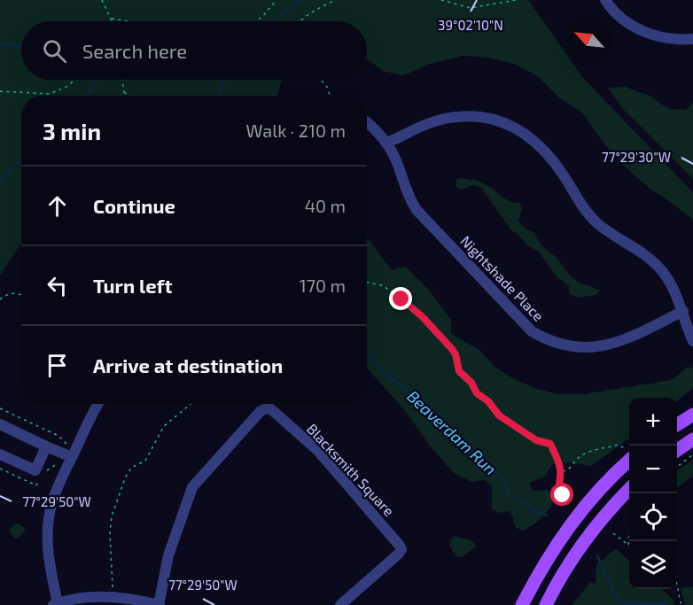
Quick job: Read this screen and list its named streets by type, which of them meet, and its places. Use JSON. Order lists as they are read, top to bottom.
{
  "streets": {
    "street": ["Nightshade Place", "Blacksmith Square"]
  },
  "water": ["Beaverdam Run"],
  "north": "top left",
  "page": {
    "search": "Search here",
    "heading": ["3 min", "Walk · 210 m"],
    "list": [
      ["Continue", "40 m"],
      ["Turn left", "170 m"],
      "Arrive at destination"
    ],
    "map_buttons": ["+", "−"]
  },
  "coordinates": ["39°02'10\"N", "77°29'30\"W", "77°29'50\"W"]
}
